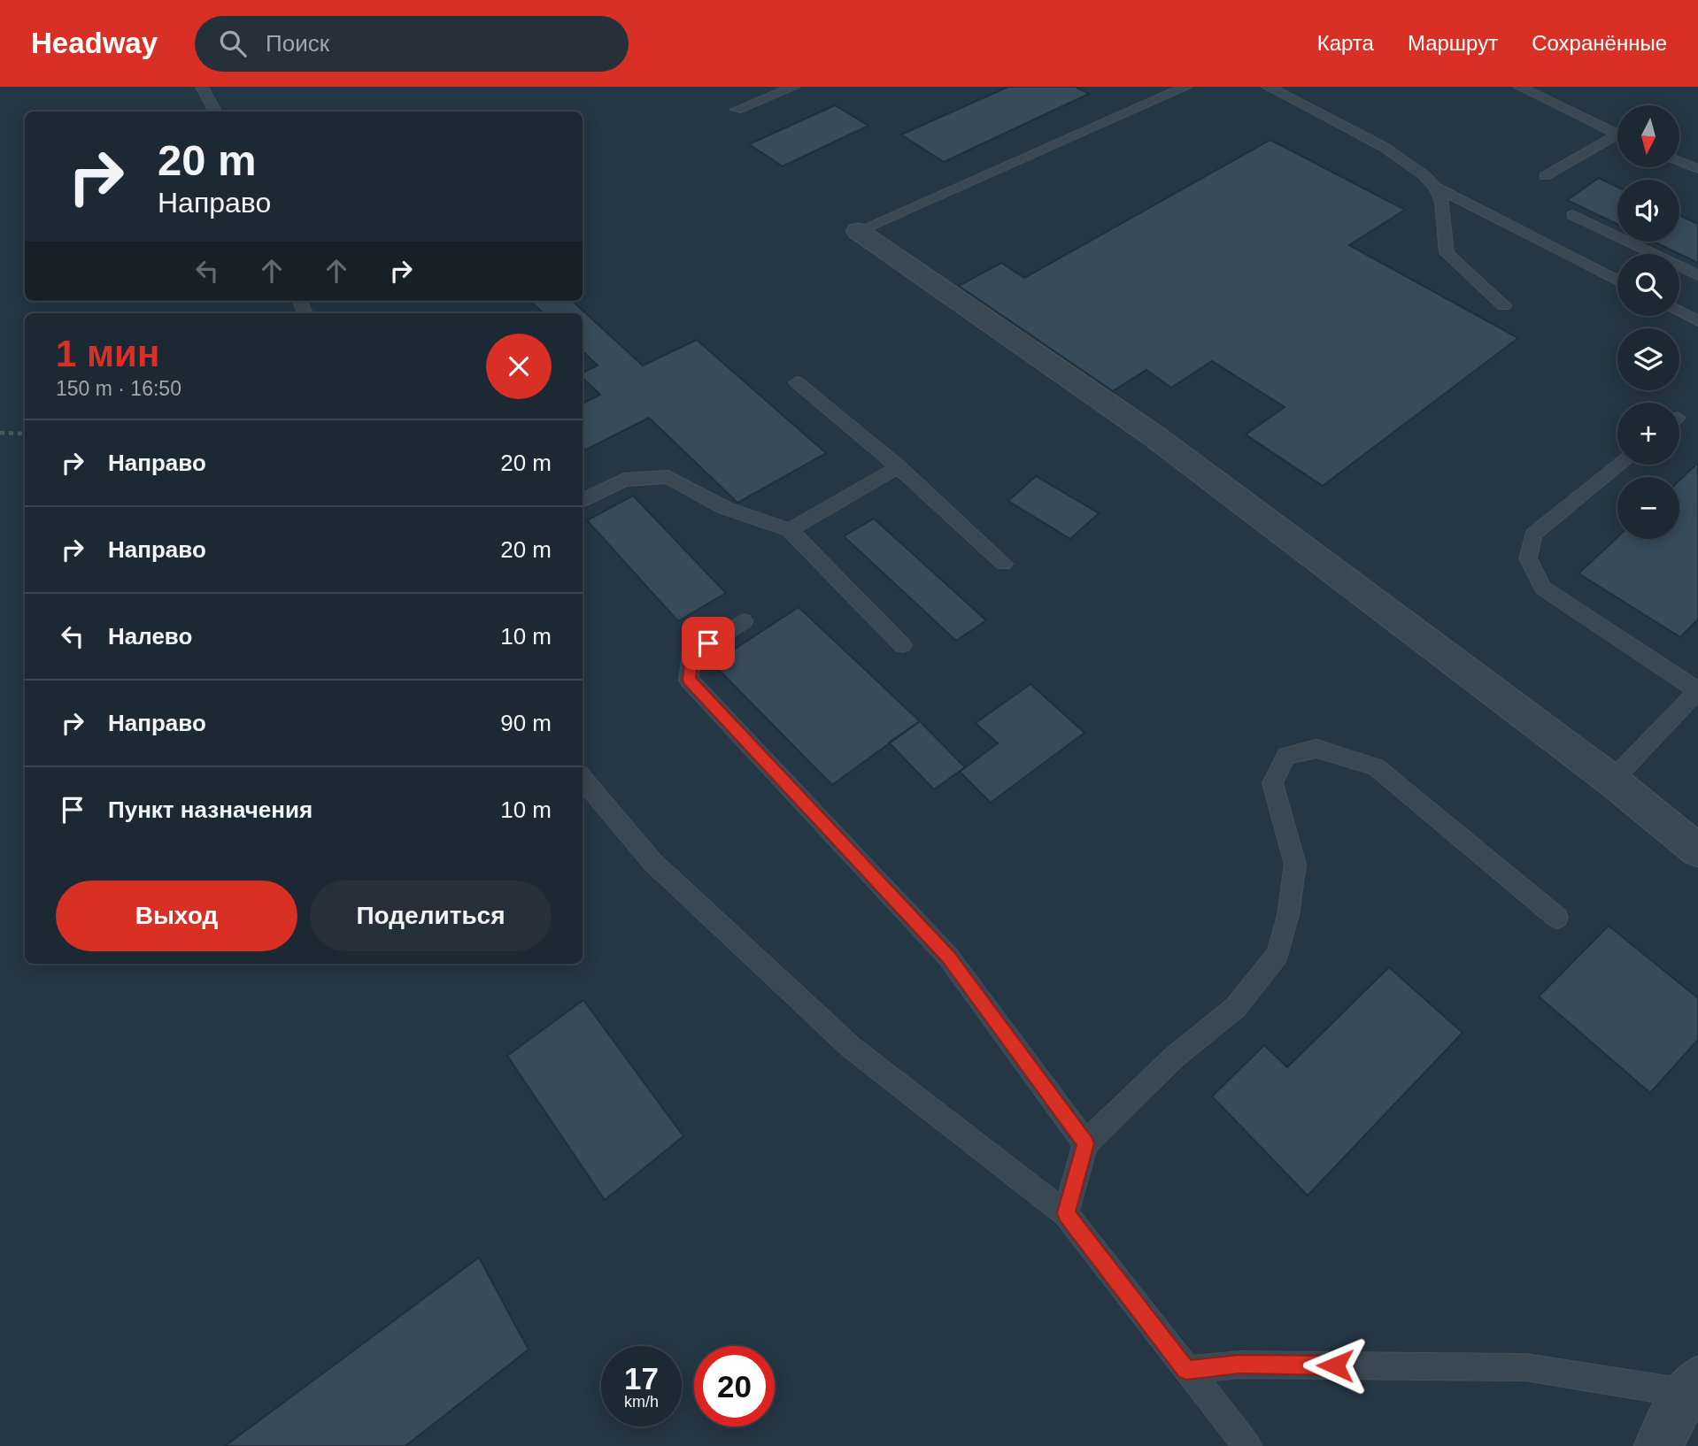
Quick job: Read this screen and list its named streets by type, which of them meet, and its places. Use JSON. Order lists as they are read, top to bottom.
{
  "north": "bottom",
  "page": {
    "header": "Headway",
    "search": "Поиск",
    "nav": ["Карта", "Маршрут", "Сохранённые"],
    "map_buttons": ["+", "−"],
    "turn": ["20 m", "Направо"],
    "heading": ["1 мин", "150 m · 16:50"],
    "list": [
      {
        "name": "Направо",
        "value": "20 m"
      },
      {
        "name": "Направо",
        "value": "20 m"
      },
      {
        "name": "Налево",
        "value": "10 m"
      },
      {
        "name": "Направо",
        "value": "90 m"
      },
      {
        "name": "Пункт назначения",
        "value": "10 m"
      }
    ],
    "buttons": ["Выход", "Поделиться"],
    "speed": "17 km/h",
    "limit": "20"
  }
}
